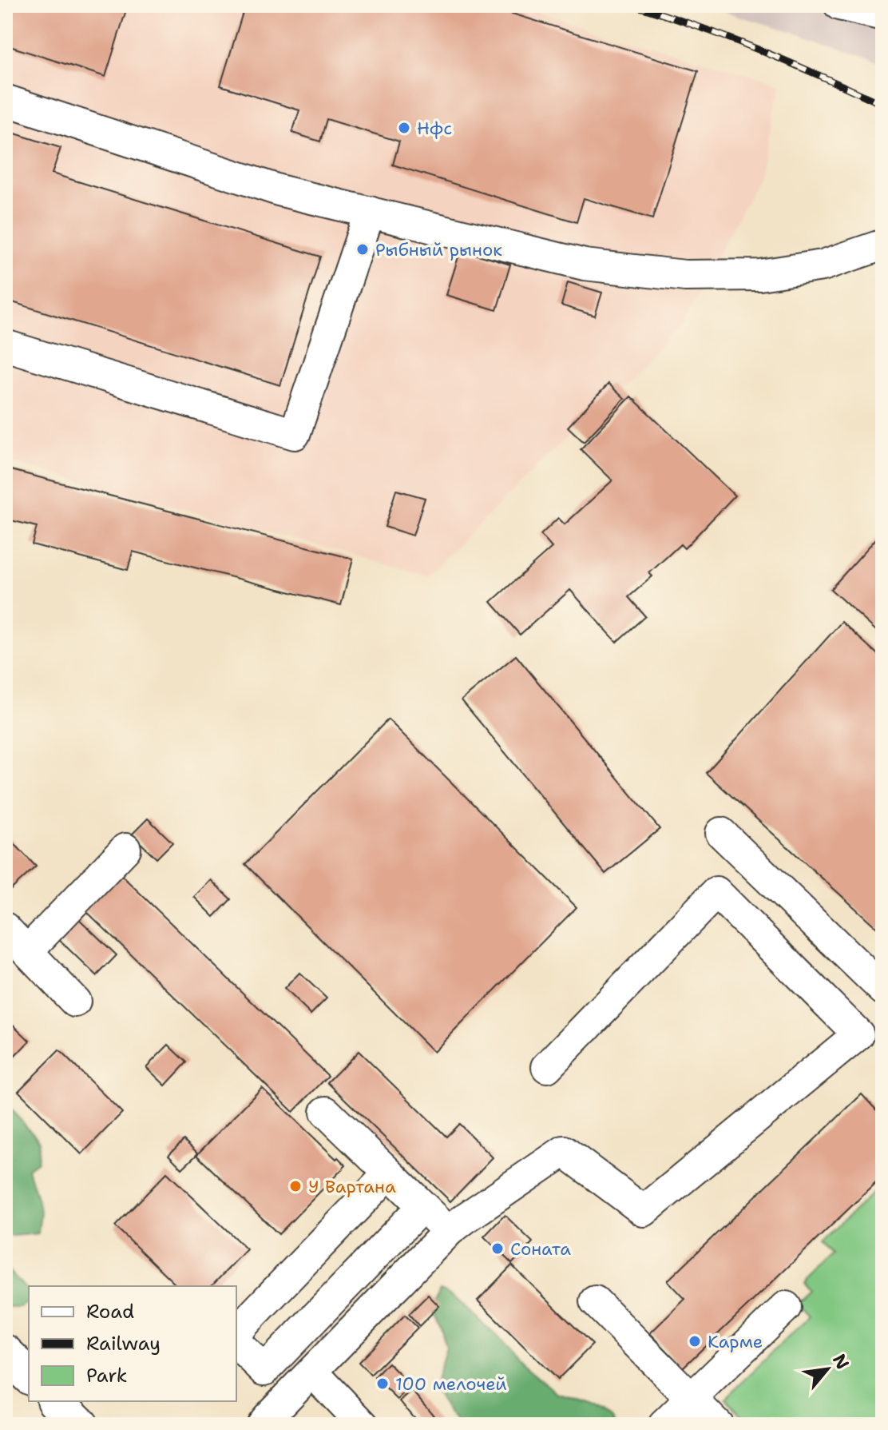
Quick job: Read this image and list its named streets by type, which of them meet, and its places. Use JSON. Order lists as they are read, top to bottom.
{
  "places": [
    "Нфс",
    "Рыбный рынок",
    "У Вартана",
    "Соната",
    "Карме",
    "100 мелочей"
  ],
  "legend": ["Road", "Railway", "Park"],
  "north": "top right"
}
